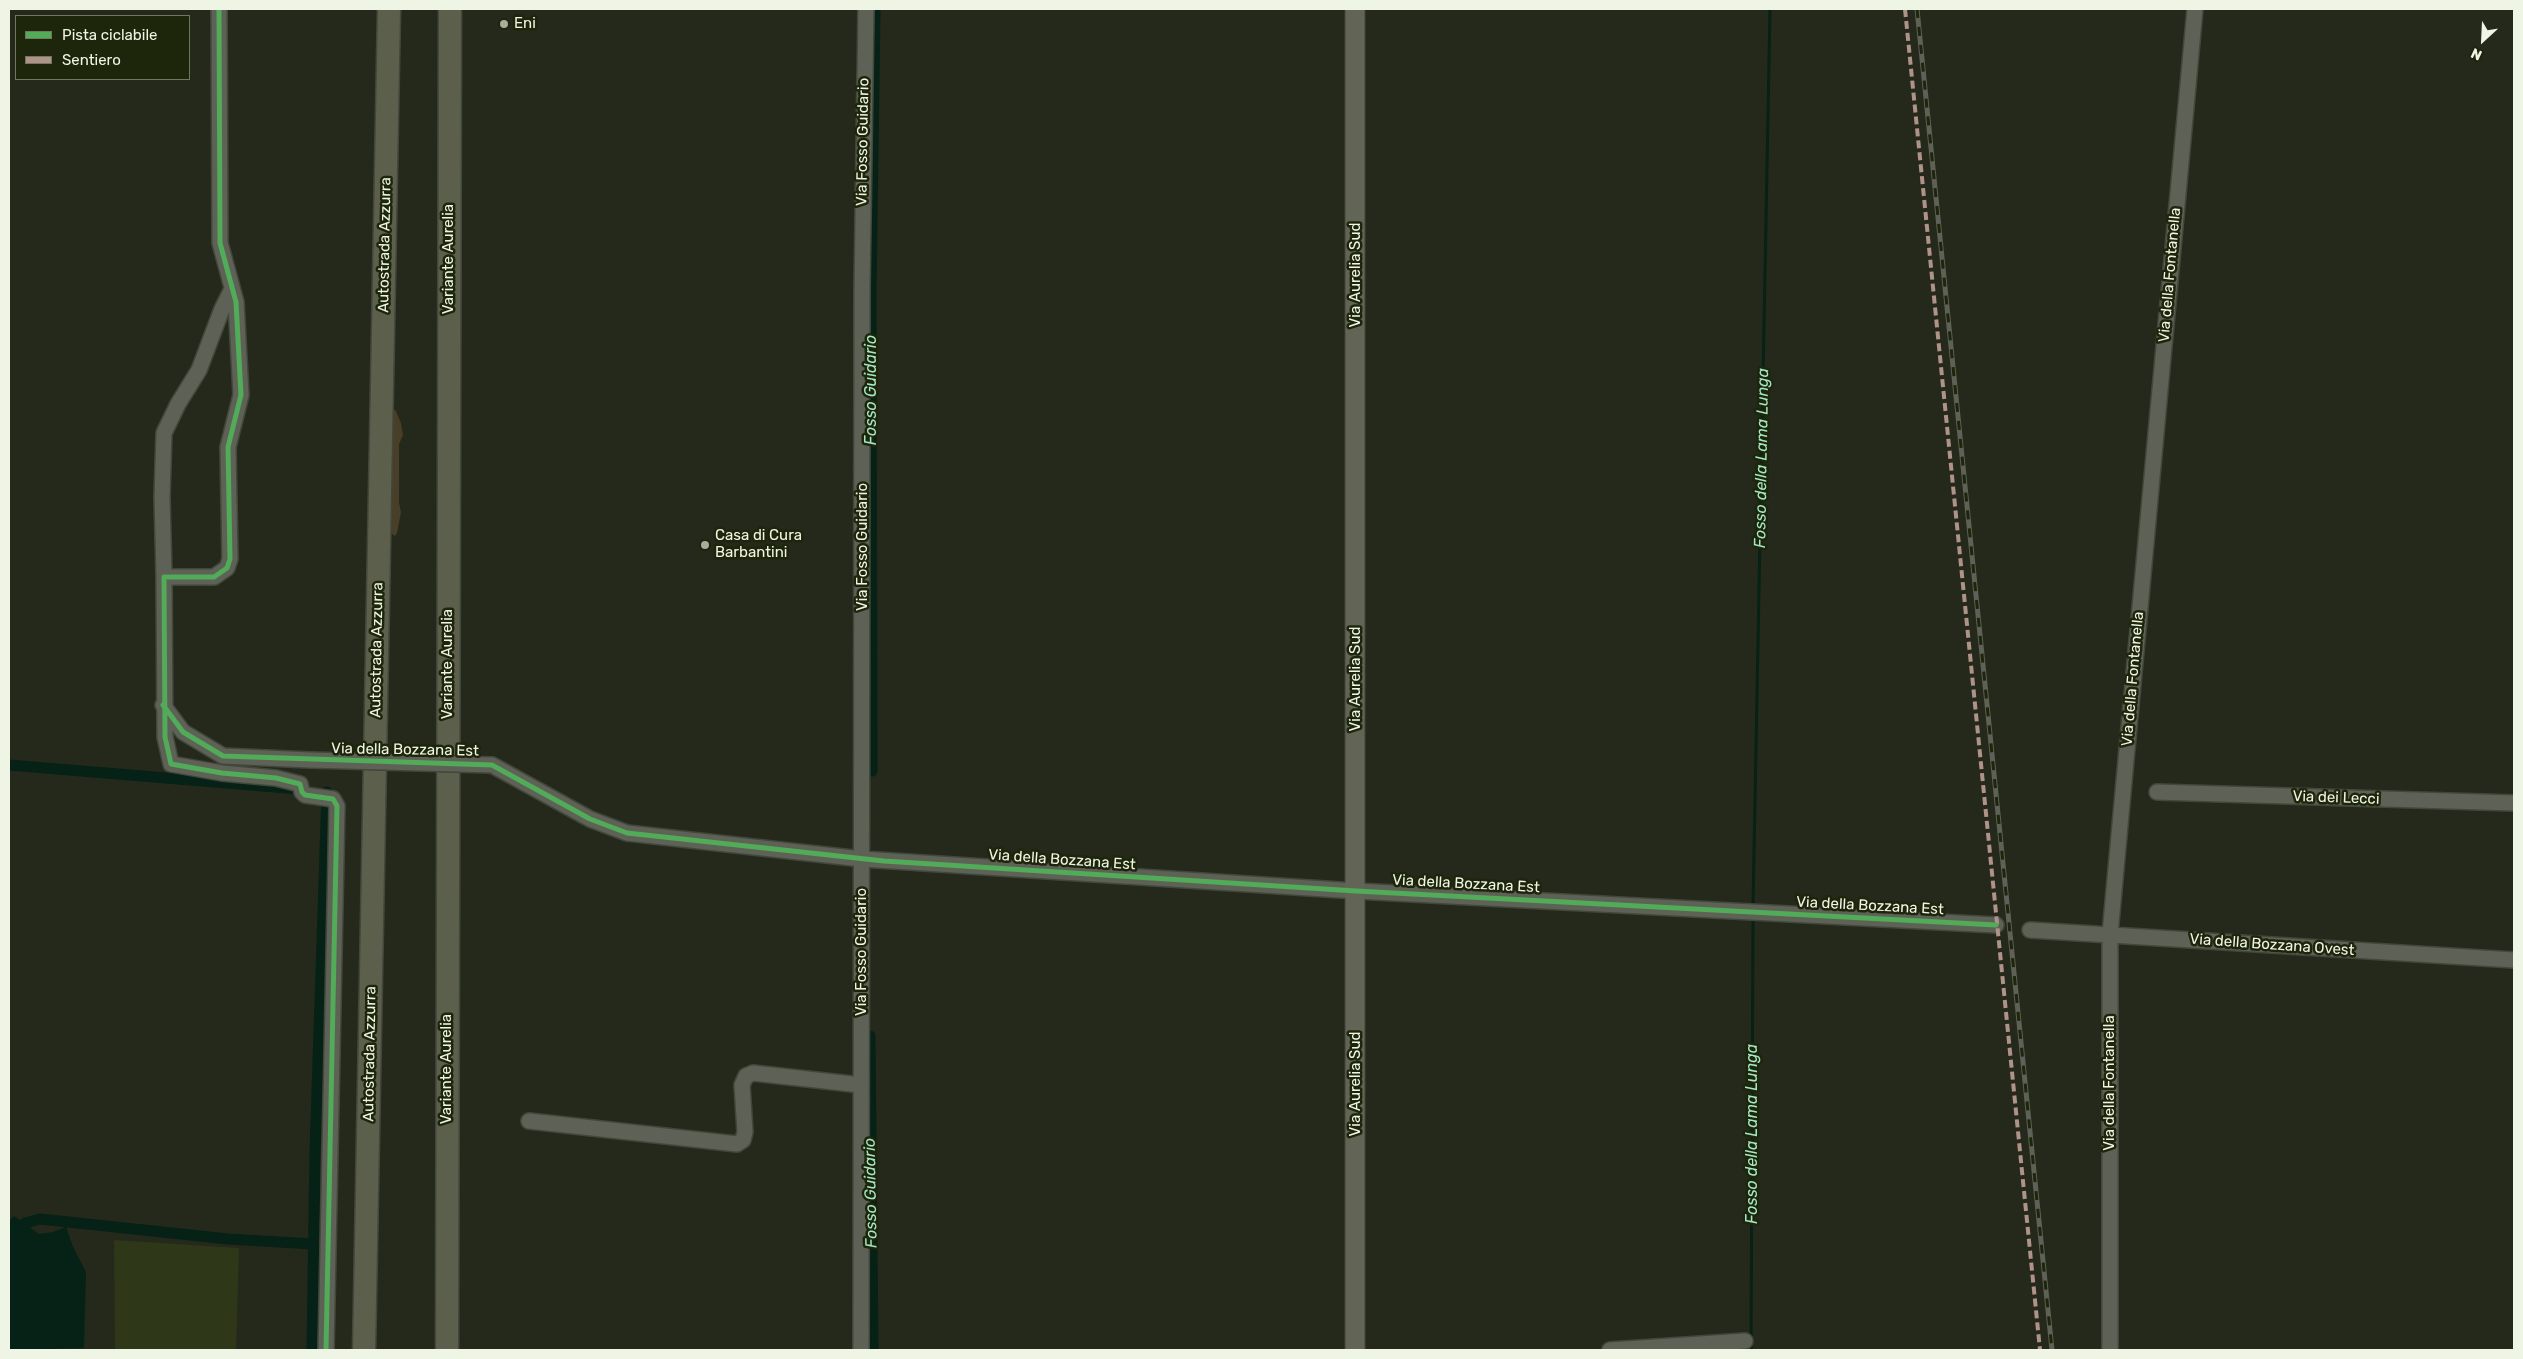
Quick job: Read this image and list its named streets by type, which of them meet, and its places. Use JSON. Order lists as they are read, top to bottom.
{
  "streets": {
    "highway": ["Autostrada Azzurra", "Variante Aurelia"],
    "main road": ["Via Aurelia Sud"],
    "street": [
      "Via Fosso Guidario",
      "Via della Fontanella",
      "Via della Bozzana Est",
      "Via dei Lecci",
      "Via della Bozzana Ovest"
    ]
  },
  "crossings": [
    ["Via Fosso Guidario", "Via della Bozzana Est"],
    ["Via Aurelia Sud", "Via della Bozzana Est"],
    ["Via della Fontanella", "Via della Bozzana Ovest"]
  ],
  "water": ["Fosso Guidario", "Fosso della Lama Lunga"],
  "places": ["Eni", "Casa di Cura Barbantini"],
  "legend": ["Pista ciclabile", "Sentiero"],
  "north": "bottom left"
}
